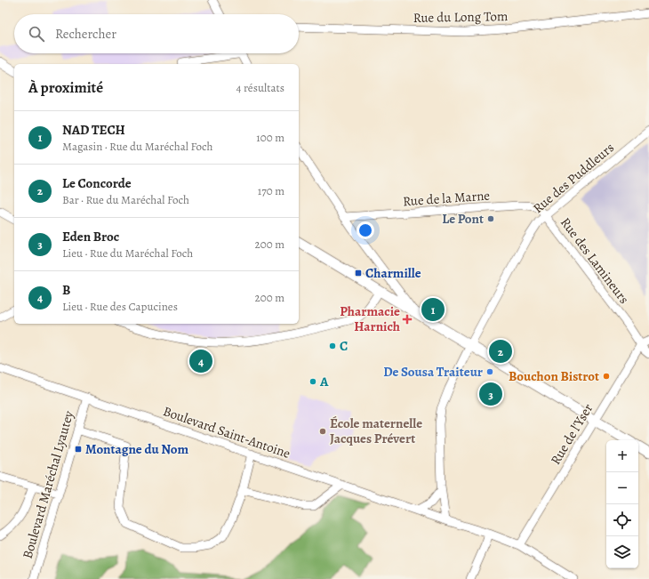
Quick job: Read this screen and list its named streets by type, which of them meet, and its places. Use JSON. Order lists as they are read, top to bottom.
{
  "streets": {
    "street": [
      "Rue du Long Tom",
      "Rue des Puddleurs",
      "Rue de la Marne",
      "Rue des Lamineurs",
      "Boulevard Saint-Antoine",
      "Rue de l'Yser",
      "Boulevard Maréchal Lyautey"
    ]
  },
  "crossings": [
    ["Rue des Puddleurs", "Rue de la Marne"],
    ["Rue des Puddleurs", "Rue des Lamineurs"],
    ["Rue des Puddleurs", "Boulevard Saint-Antoine"],
    ["Rue de la Marne", "Rue des Lamineurs"],
    ["Rue des Lamineurs", "Rue de l'Yser"],
    ["Boulevard Saint-Antoine", "Rue de l'Yser"],
    ["Boulevard Saint-Antoine", "Boulevard Maréchal Lyautey"]
  ],
  "places": {
    "other": [
      "Le Pont",
      "C",
      "De Sousa Traiteur",
      "Bouchon Bistrot",
      "A",
      "École maternelle Jacques Prévert"
    ],
    "transit": ["Charmille", "Montagne du Nom"],
    "health": ["Pharmacie Harnich"]
  },
  "page": {
    "search": "Rechercher",
    "heading": ["À proximité", "4 résultats"],
    "list": [
      {
        "mark": "1",
        "name": "NAD TECH",
        "note": "Magasin · Rue du Maréchal Foch",
        "value": "100 m"
      },
      {
        "mark": "2",
        "name": "Le Concorde",
        "note": "Bar · Rue du Maréchal Foch",
        "value": "170 m"
      },
      {
        "mark": "3",
        "name": "Eden Broc",
        "note": "Lieu · Rue du Maréchal Foch",
        "value": "200 m"
      },
      {
        "mark": "4",
        "name": "B",
        "note": "Lieu · Rue des Capucines",
        "value": "200 m"
      }
    ],
    "pins": [
      "1",
      "2",
      "4",
      "3"
    ],
    "map_buttons": ["+", "−"]
  }
}
